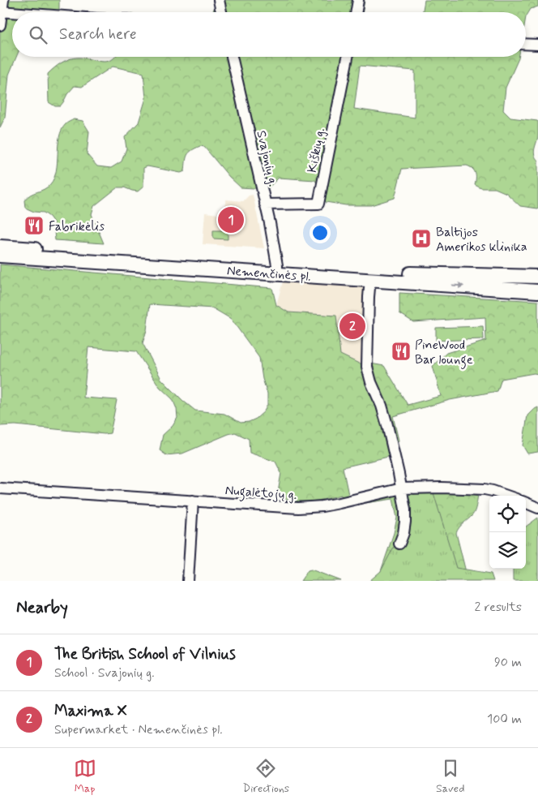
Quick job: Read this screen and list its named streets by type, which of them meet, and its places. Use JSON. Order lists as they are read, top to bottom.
{
  "streets": {
    "main road": ["Nemenčinės pl."],
    "street": ["Kiškių g.", "Svajonių g.", "Nugalėtojų g."]
  },
  "crossings": [
    ["Kiškių g.", "Svajonių g."],
    ["Svajonių g.", "Nemenčinės pl."]
  ],
  "places": {
    "restaurant": ["Fabrikėlis", "PineWood Bar lounge"],
    "hospital": ["Baltijos Amerikos klinika"]
  },
  "page": {
    "search": "Search here",
    "pins": ["1", "2"],
    "heading": ["Nearby", "2 results"],
    "list": [
      {
        "mark": "1",
        "name": "The British School of Vilnius",
        "note": "School · Svajonių g.",
        "value": "90 m"
      },
      {
        "mark": "2",
        "name": "Maxima X",
        "note": "Supermarket · Nemenčinės pl.",
        "value": "100 m"
      }
    ],
    "nav": ["Map", "Directions", "Saved"]
  }
}
